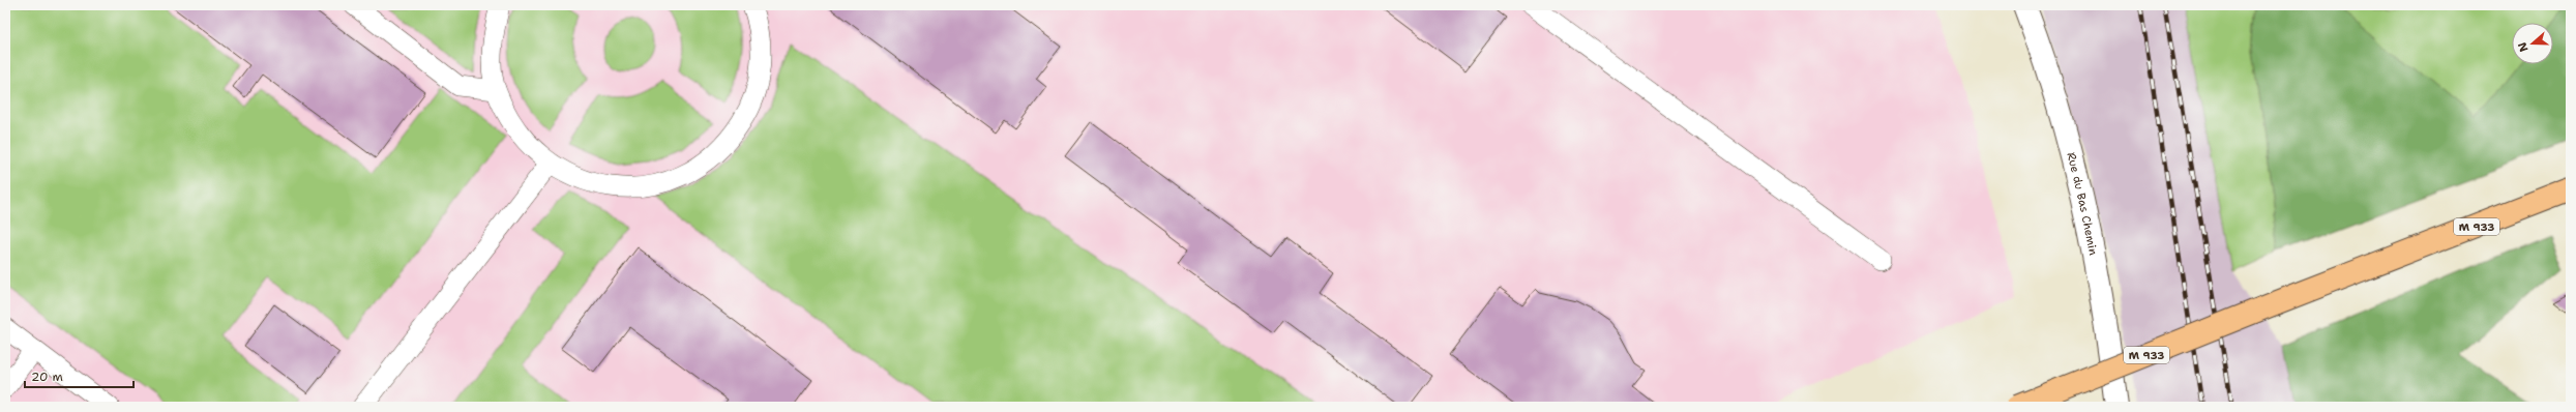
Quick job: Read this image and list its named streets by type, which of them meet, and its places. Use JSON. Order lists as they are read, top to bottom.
{
  "streets": {
    "main road": ["M 933"],
    "street": ["Rue du Bas Chemin"]
  },
  "scale_bar": "20 m",
  "north": "left"
}
